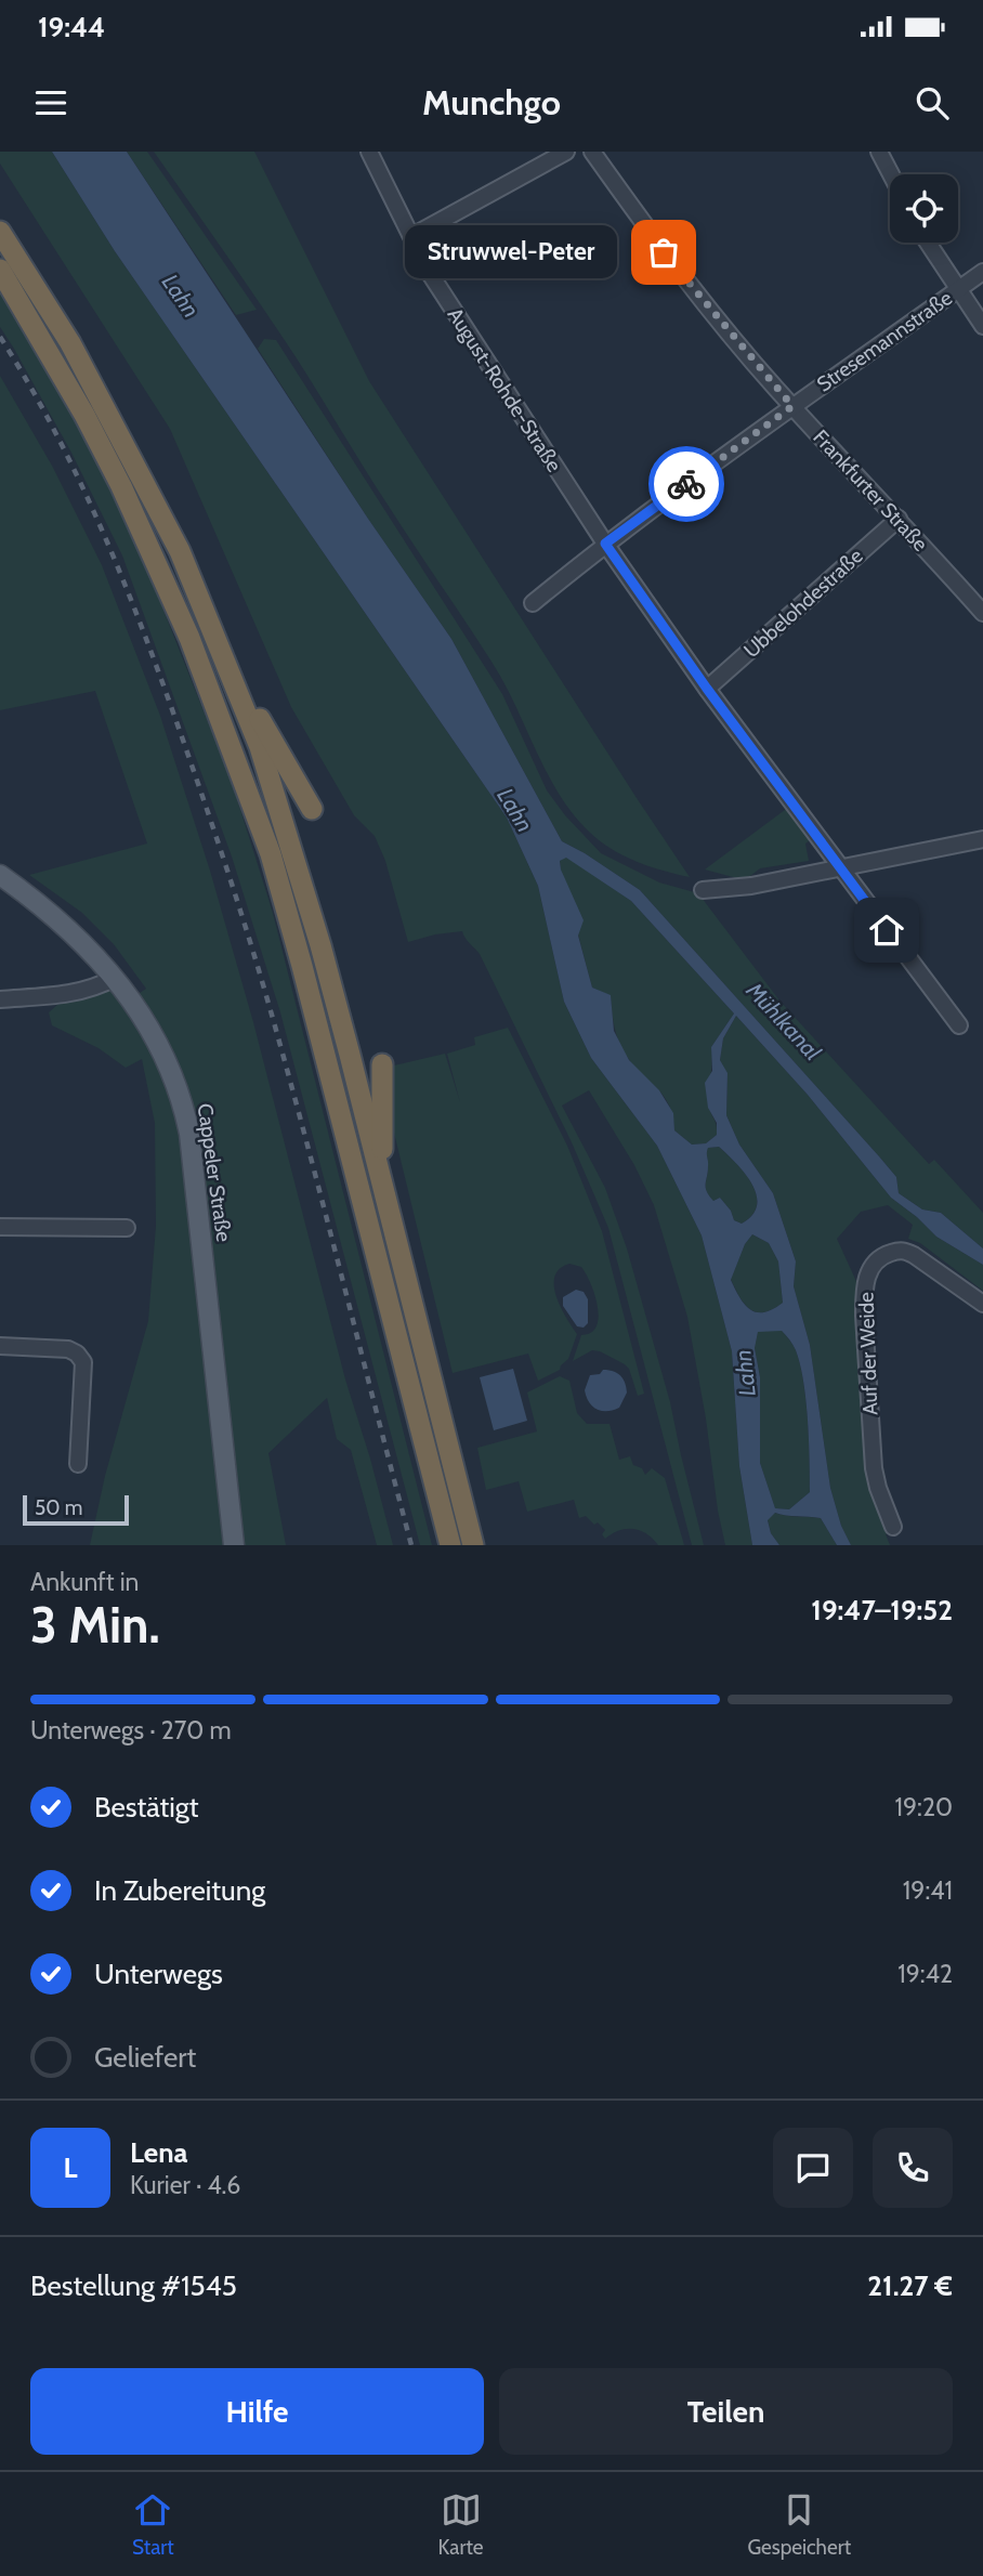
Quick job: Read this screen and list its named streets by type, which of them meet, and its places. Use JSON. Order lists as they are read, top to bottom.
{
  "streets": {
    "main road": ["Cappeler Straße"],
    "street": [
      "Stresemannstraße",
      "August-Rohde-Straße",
      "Frankfurter Straße",
      "Ubbelohdestraße",
      "Auf der Weide"
    ]
  },
  "crossings": [
    ["Stresemannstraße", "August-Rohde-Straße"],
    ["Stresemannstraße", "Frankfurter Straße"],
    ["August-Rohde-Straße", "Ubbelohdestraße"],
    ["Frankfurter Straße", "Ubbelohdestraße"]
  ],
  "water": ["Lahn", "Mühlkanal"],
  "places": ["Struwwel-Peter"],
  "scale_bar": "50 m",
  "page": {
    "status": "19:44",
    "header": "Munchgo",
    "bubble": "Struwwel-Peter",
    "scale": "50 m",
    "heading": ["3 Min.", "Ankunft in", "19:47–19:52"],
    "panel": [
      "Lena",
      "Kurier · 4.6",
      "Bestellung #1545",
      "21.27 €"
    ],
    "bar": "Unterwegs · 270 m",
    "list": [
      ["Bestätigt", "19:20"],
      ["In Zubereitung", "19:41"],
      ["Unterwegs", "19:42"],
      "Geliefert"
    ],
    "round": "L",
    "buttons": ["Hilfe", "Teilen"],
    "tabs": ["Start", "Karte", "Gespeichert"]
  }
}
